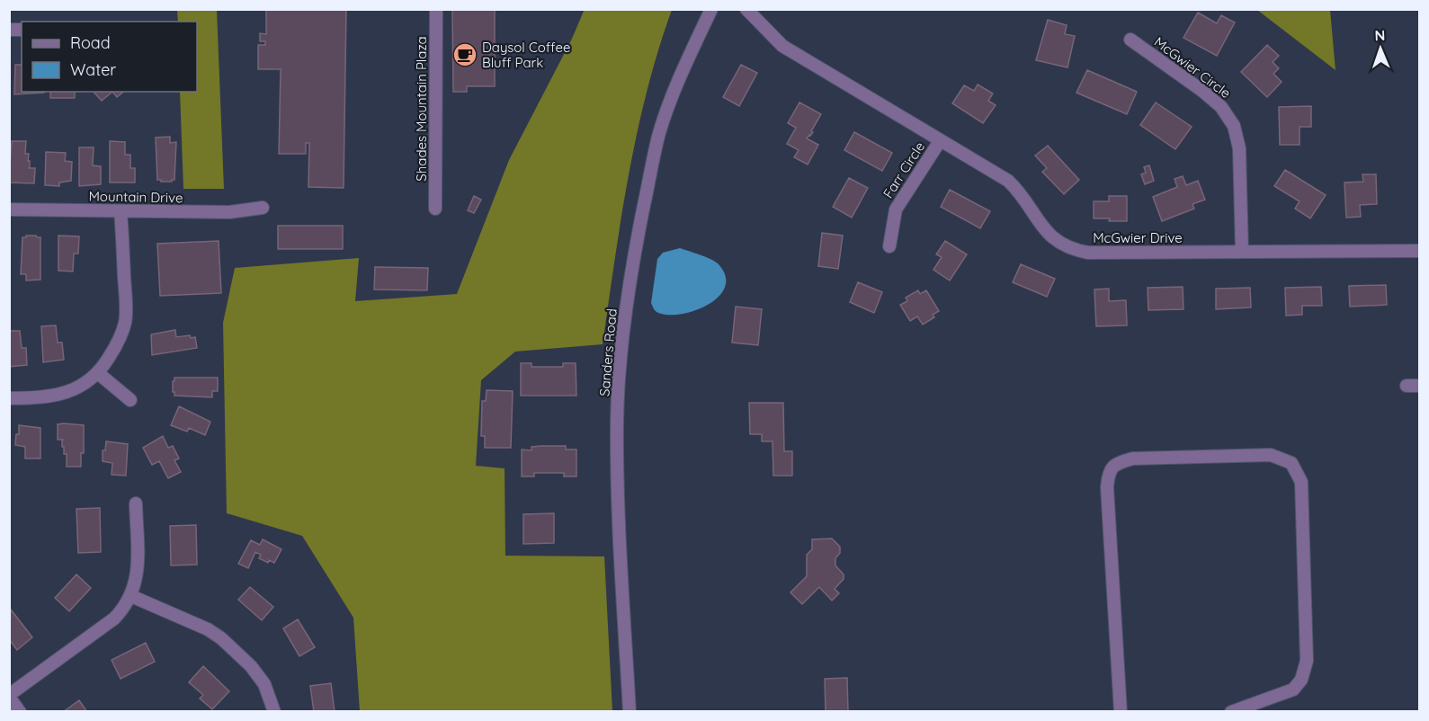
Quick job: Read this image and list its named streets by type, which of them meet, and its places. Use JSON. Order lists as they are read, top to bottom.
{
  "streets": {
    "street": [
      "McGwier Circle",
      "Shades Mountain Plaza",
      "Farr Circle",
      "Mountain Drive",
      "McGwier Drive",
      "Sanders Road"
    ]
  },
  "crossings": [
    ["McGwier Circle", "McGwier Drive"],
    ["Farr Circle", "McGwier Drive"]
  ],
  "places": {
    "cafe": ["Daysol Coffee Bluff Park"]
  },
  "legend": ["Road", "Water"],
  "north": "top"
}
